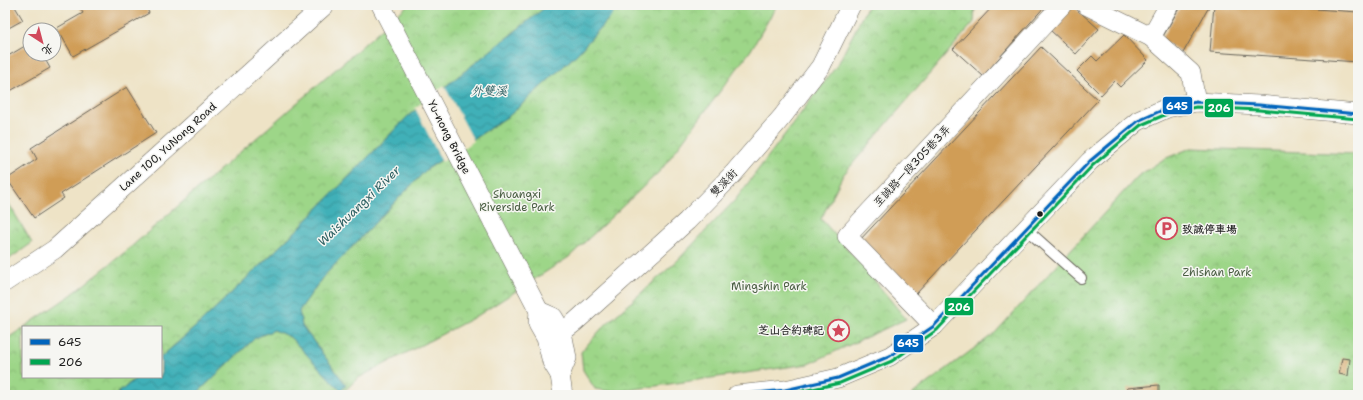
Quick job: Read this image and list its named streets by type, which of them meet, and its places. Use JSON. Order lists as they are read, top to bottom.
{
  "streets": {
    "street": [
      "Yu-nong Bridge",
      "Lane 100, YuNong Road",
      "至誠路一段305巷3弄",
      "雙溪街"
    ]
  },
  "water": ["外雙溪", "Waishuangxi River"],
  "parks": ["Shuangxi Riverside Park", "Zhishan Park", "Mingshin Park"],
  "places": {
    "parking": ["致誠停車場"],
    "place": ["芝山合約碑記"]
  },
  "lines": ["transit line 645", "transit line 206"],
  "legend": ["645", "206"],
  "north": "bottom right"
}
